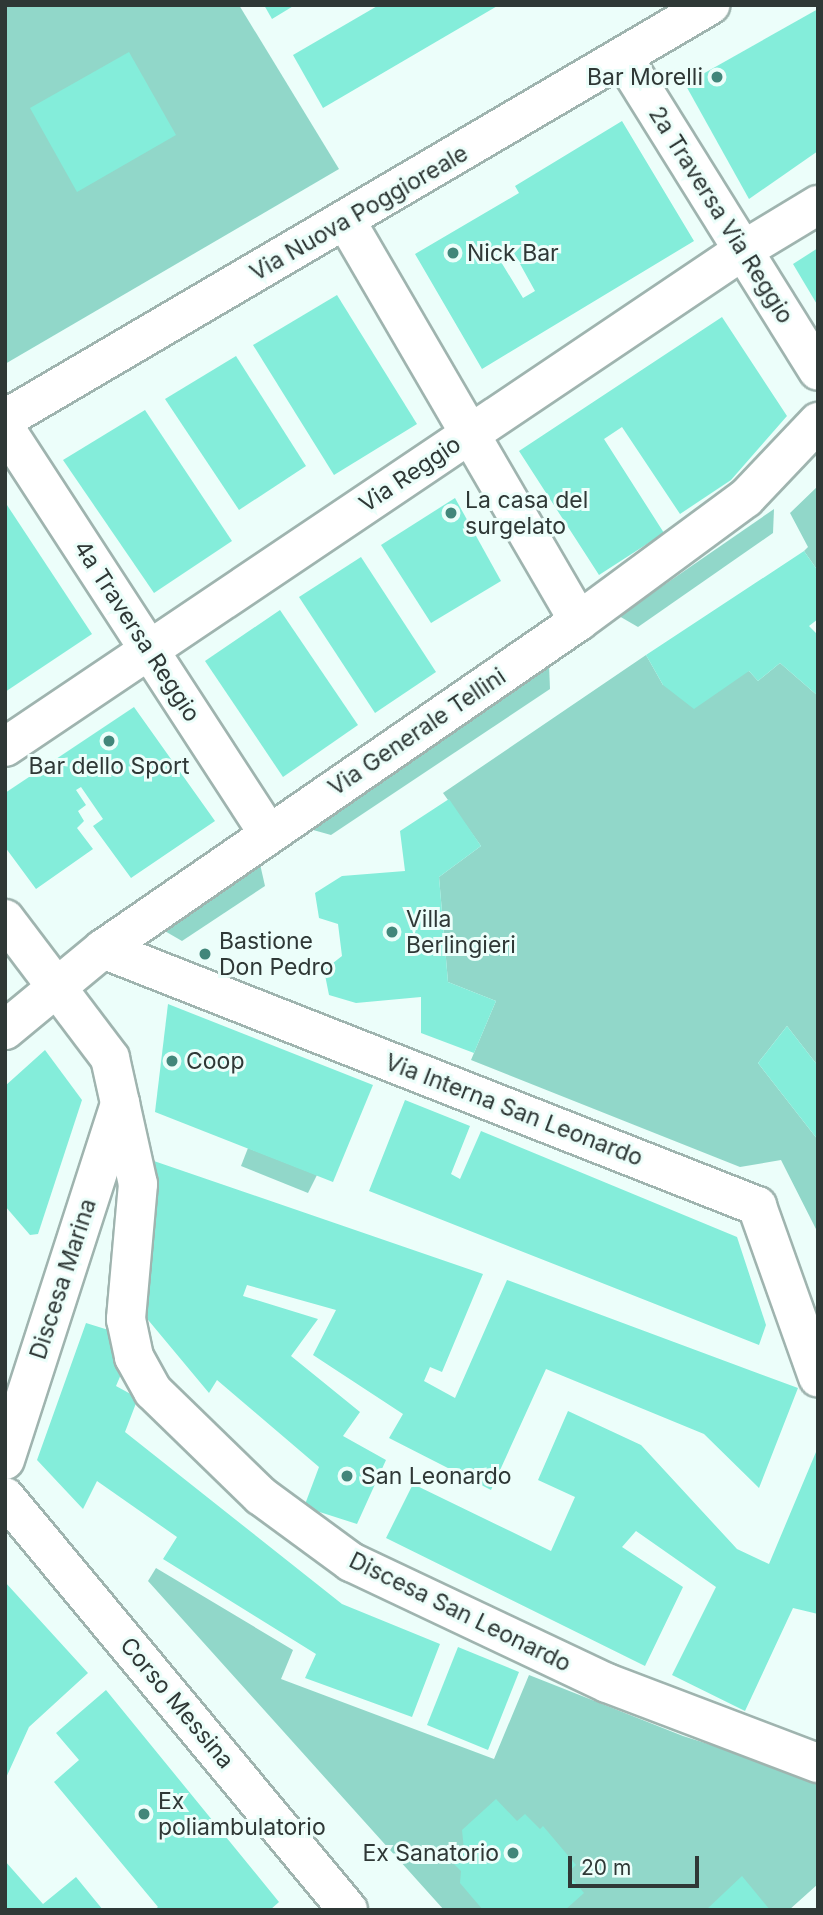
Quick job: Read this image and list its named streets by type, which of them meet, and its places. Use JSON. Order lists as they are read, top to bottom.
{
  "streets": {
    "street": [
      "Via Nuova Poggioreale",
      "2a Traversa Via Reggio",
      "Via Reggio",
      "4a Traversa Reggio",
      "Via Generale Tellini",
      "Via Interna San Leonardo",
      "Discesa Marina",
      "Discesa San Leonardo",
      "Corso Messina"
    ]
  },
  "crossings": [
    ["Via Nuova Poggioreale", "2a Traversa Via Reggio"],
    ["2a Traversa Via Reggio", "Via Reggio"],
    ["Via Reggio", "4a Traversa Reggio"],
    ["4a Traversa Reggio", "Via Generale Tellini"],
    ["Via Generale Tellini", "Via Interna San Leonardo"],
    ["Via Generale Tellini", "Discesa San Leonardo"],
    ["Discesa Marina", "Discesa San Leonardo"]
  ],
  "places": [
    "Bar Morelli",
    "Nick Bar",
    "La casa del surgelato",
    "Bar dello Sport",
    "Villa Berlingieri",
    "Bastione Don Pedro",
    "Coop",
    "San Leonardo",
    "Ex poliambulatorio",
    "Ex Sanatorio"
  ],
  "scale_bar": "20 m"
}
